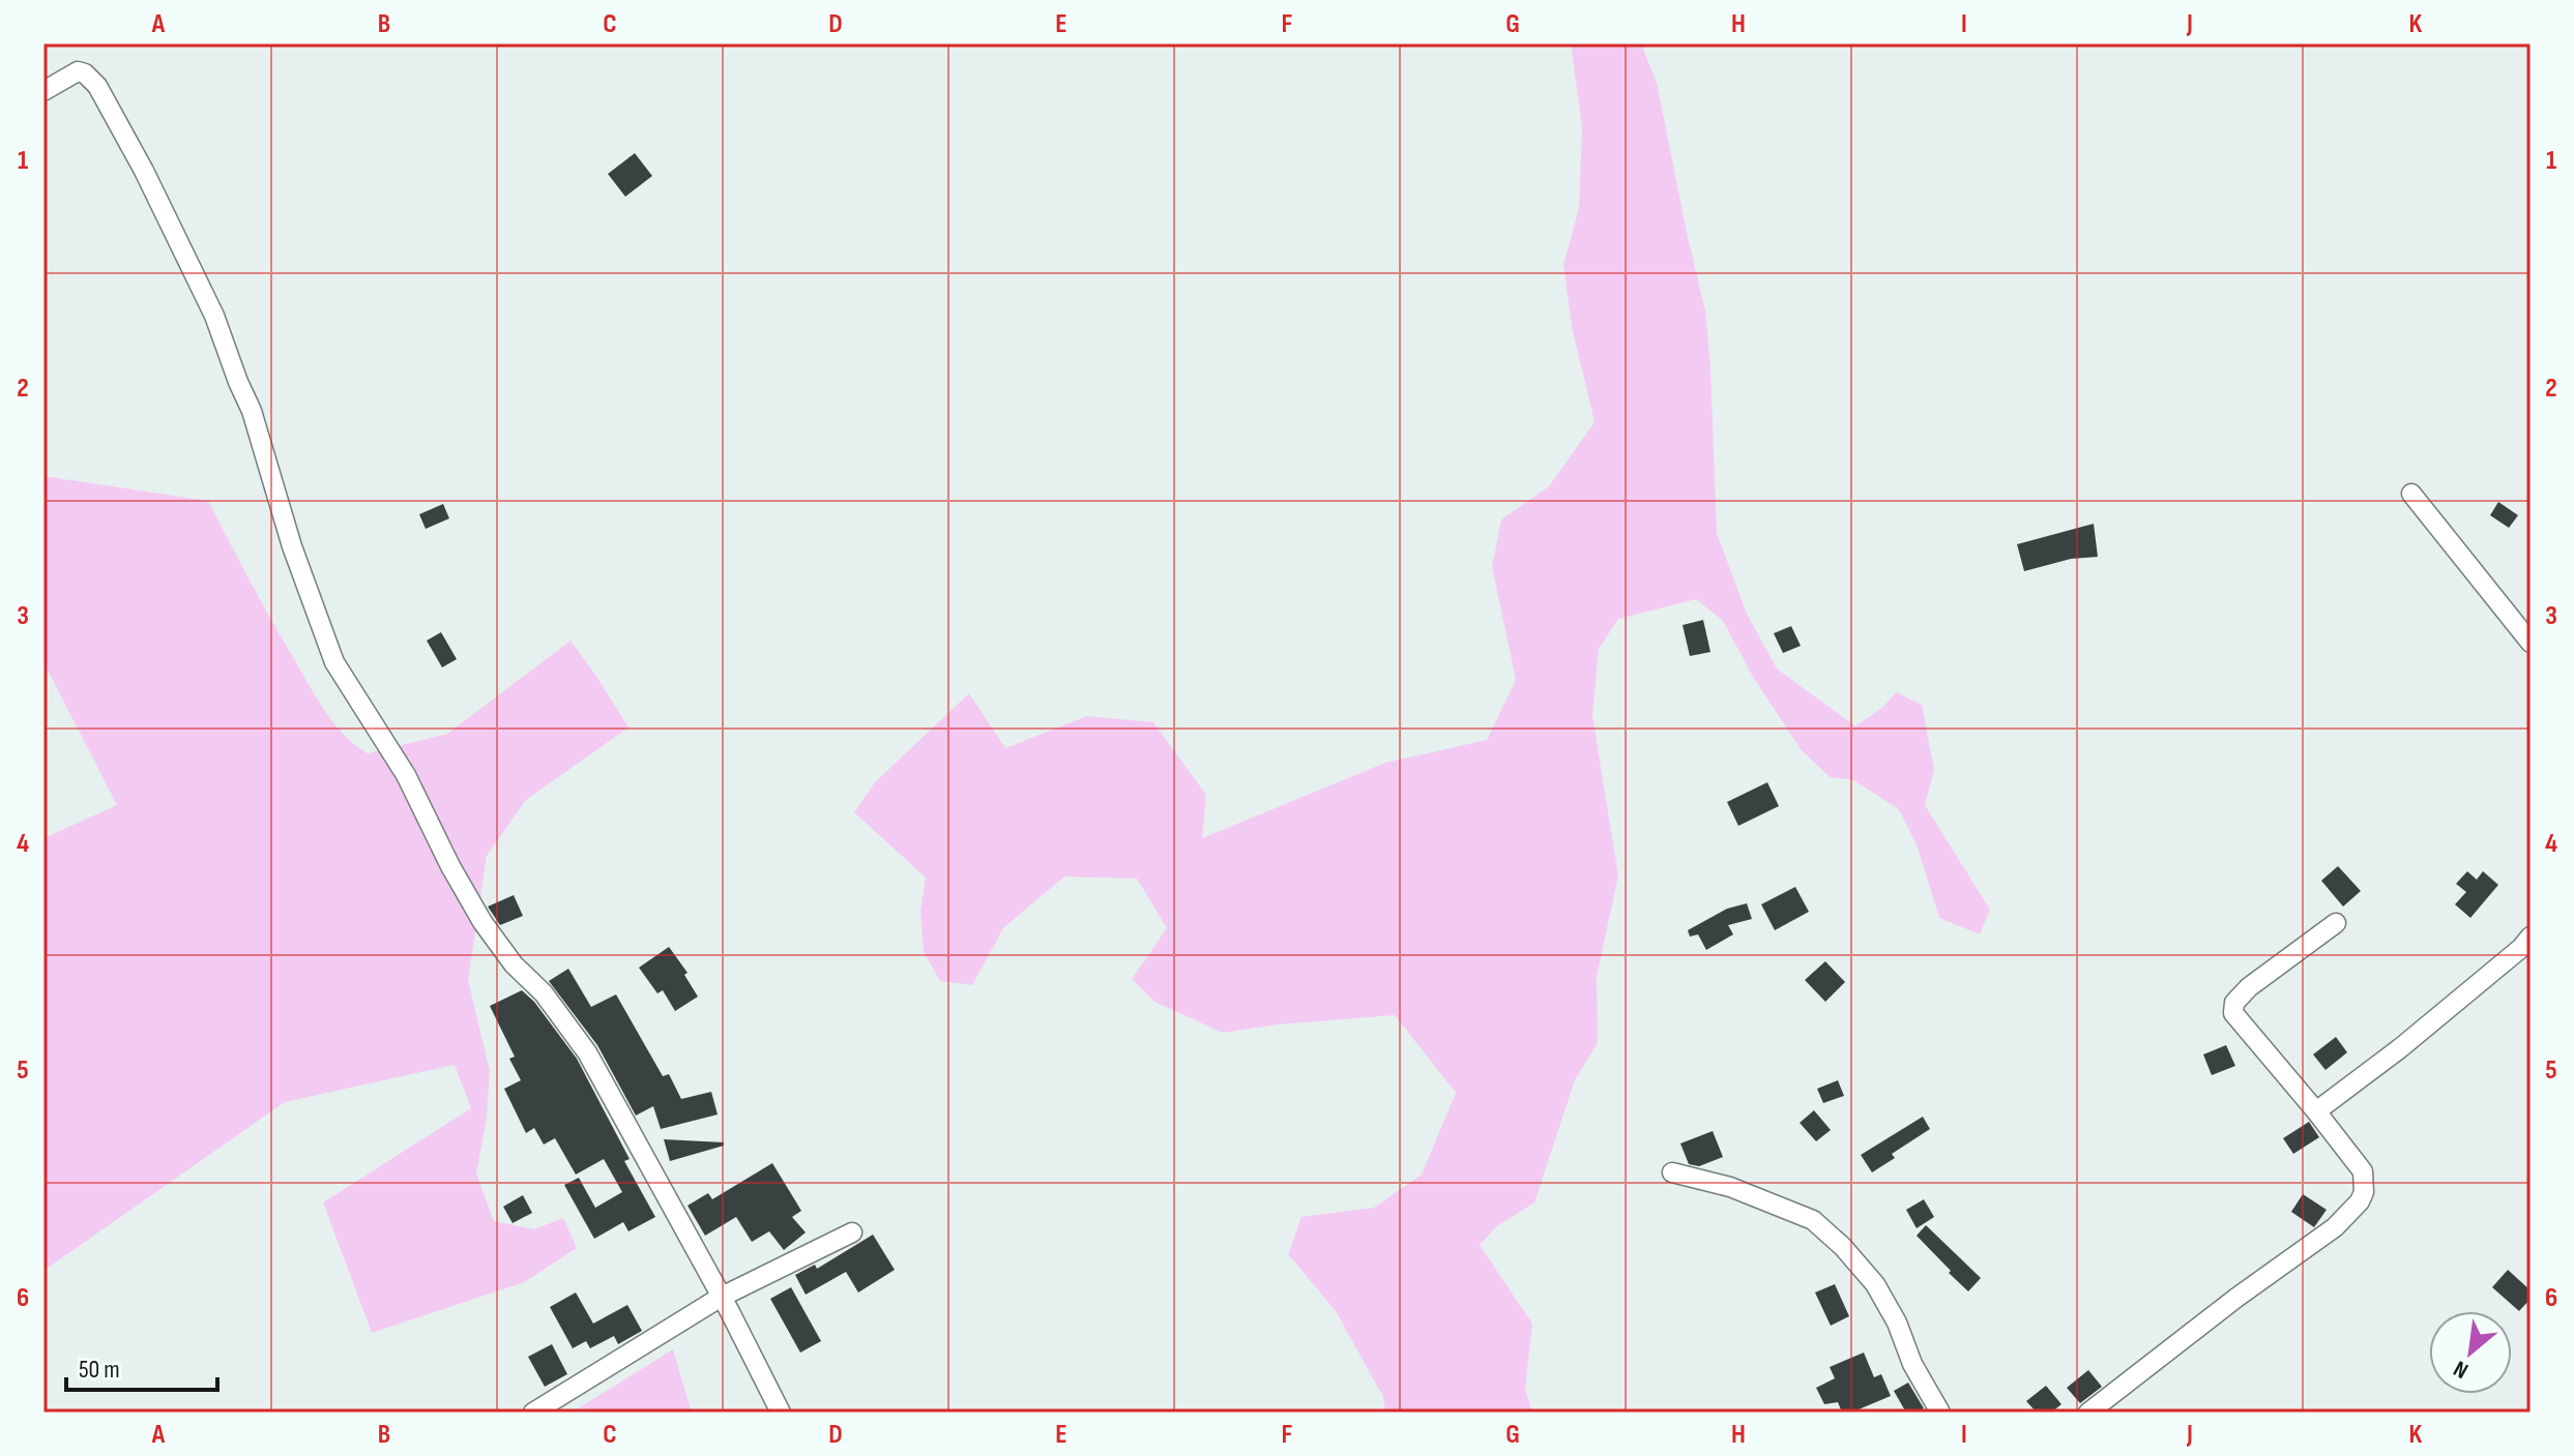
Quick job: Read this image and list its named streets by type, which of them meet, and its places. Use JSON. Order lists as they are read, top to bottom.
{
  "scale_bar": "50 m",
  "north": "bottom left",
  "grid": {
    "columns": [
      "A",
      "B",
      "C",
      "D",
      "E",
      "F",
      "G",
      "H",
      "I",
      "J",
      "K"
    ],
    "rows": [
      "1",
      "2",
      "3",
      "4",
      "5",
      "6"
    ]
  }
}
